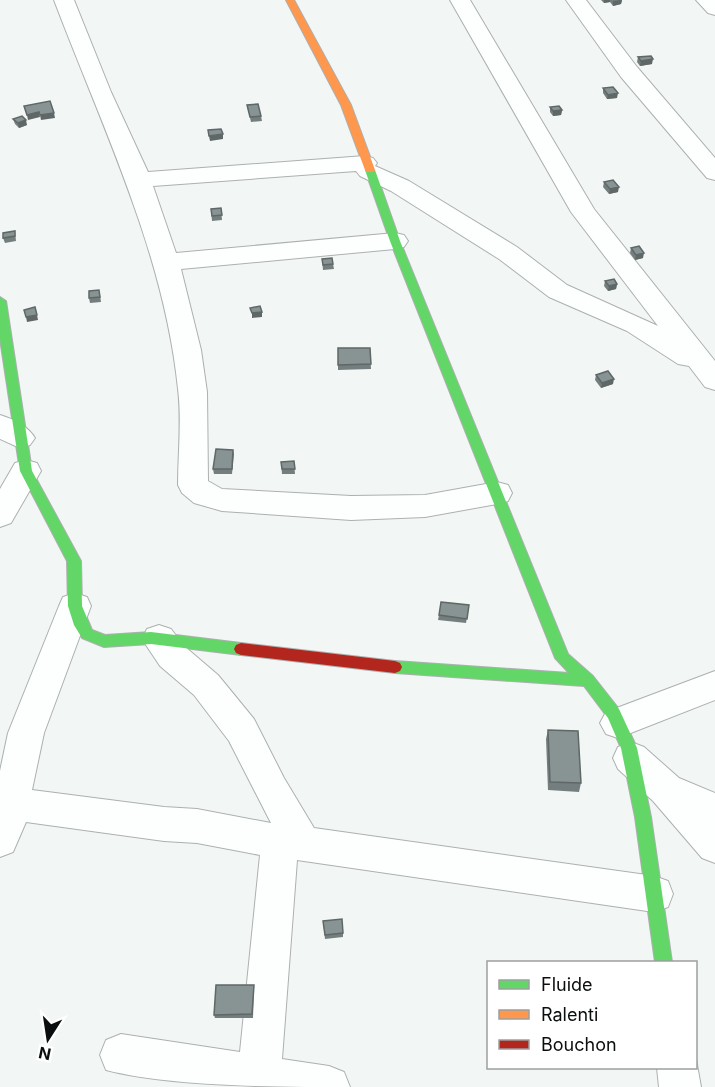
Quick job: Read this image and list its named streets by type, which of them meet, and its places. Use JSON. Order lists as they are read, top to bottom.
{
  "legend": ["Fluide", "Ralenti", "Bouchon"],
  "north": "bottom"
}
